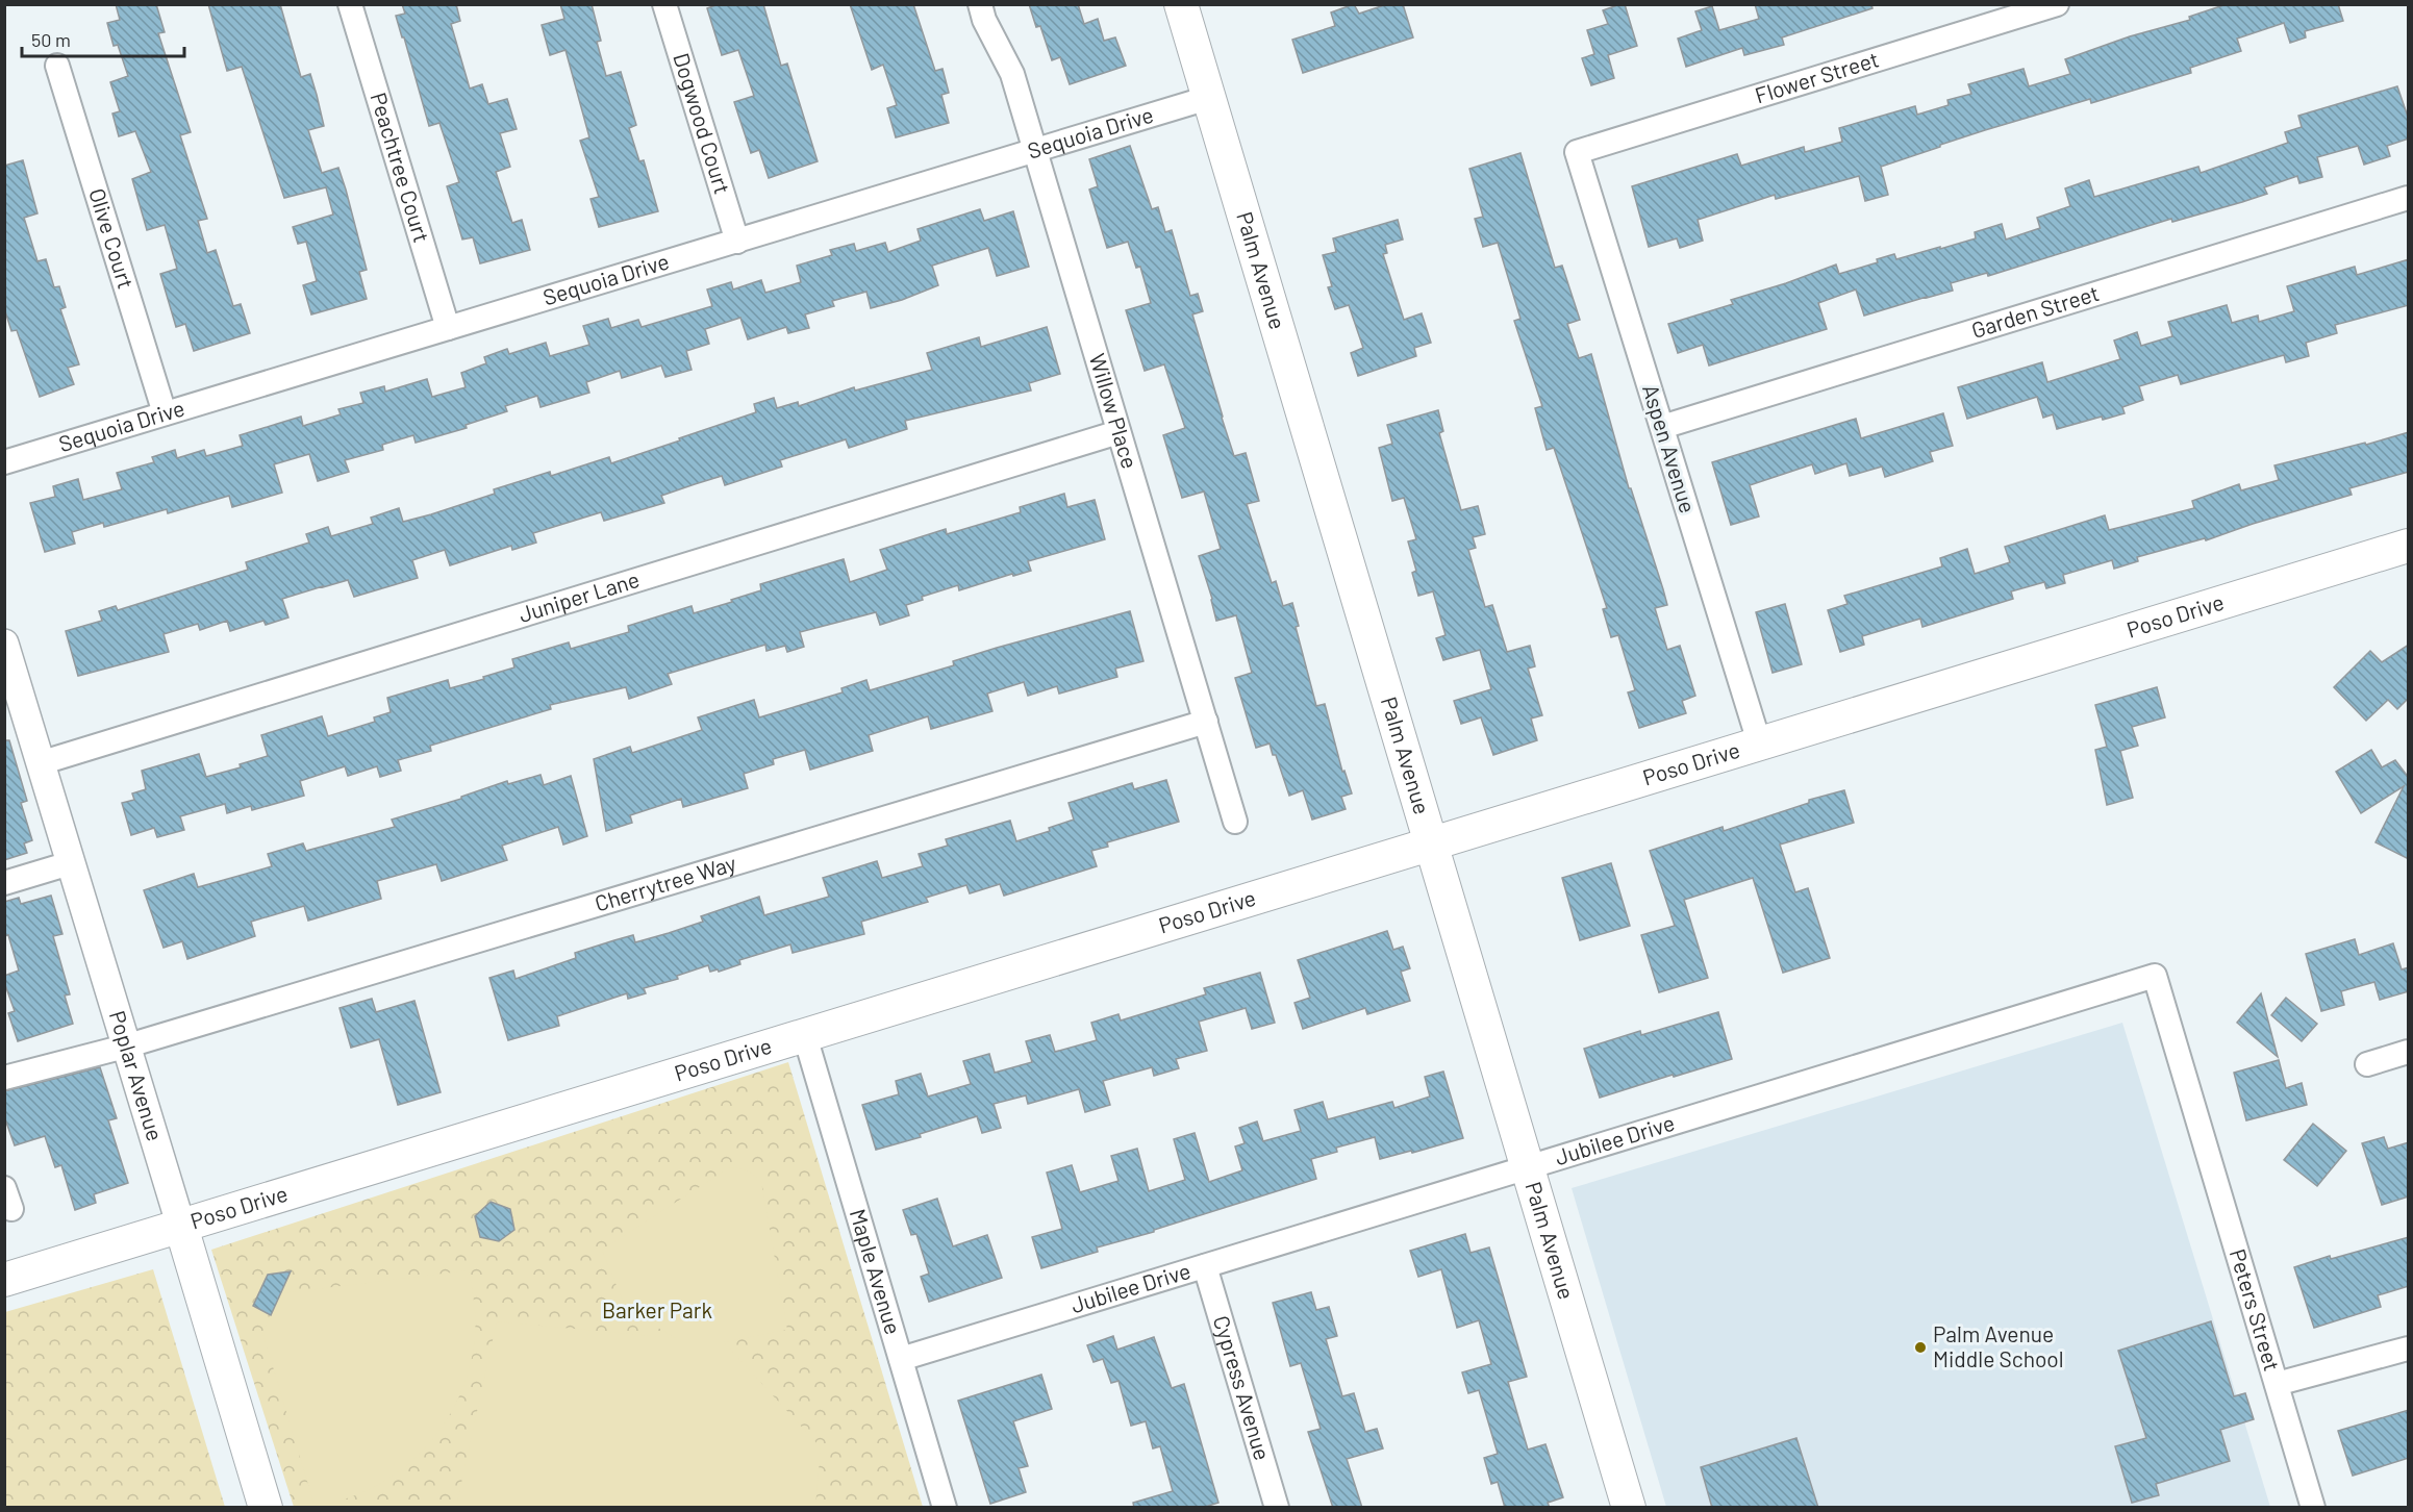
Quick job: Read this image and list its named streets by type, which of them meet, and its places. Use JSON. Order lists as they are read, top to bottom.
{
  "streets": {
    "main road": ["Palm Avenue", "Poso Drive", "Poplar Avenue"],
    "street": [
      "Flower Street",
      "Dogwood Court",
      "Sequoia Drive",
      "Peachtree Court",
      "Olive Court",
      "Garden Street",
      "Willow Place",
      "Aspen Avenue",
      "Juniper Lane",
      "Cherrytree Way",
      "Jubilee Drive",
      "Maple Avenue",
      "Peters Street",
      "Cypress Avenue"
    ]
  },
  "crossings": [
    ["Flower Street", "Aspen Avenue"],
    ["Dogwood Court", "Sequoia Drive"],
    ["Sequoia Drive", "Peachtree Court"],
    ["Sequoia Drive", "Olive Court"],
    ["Sequoia Drive", "Palm Avenue"],
    ["Sequoia Drive", "Willow Place"],
    ["Palm Avenue", "Poso Drive"],
    ["Palm Avenue", "Jubilee Drive"],
    ["Garden Street", "Aspen Avenue"],
    ["Willow Place", "Juniper Lane"],
    ["Willow Place", "Cherrytree Way"],
    ["Aspen Avenue", "Poso Drive"],
    ["Juniper Lane", "Poplar Avenue"],
    ["Poso Drive", "Poplar Avenue"],
    ["Poso Drive", "Maple Avenue"],
    ["Cherrytree Way", "Poplar Avenue"],
    ["Jubilee Drive", "Maple Avenue"],
    ["Jubilee Drive", "Peters Street"],
    ["Jubilee Drive", "Cypress Avenue"]
  ],
  "parks": ["Barker Park"],
  "places": ["Palm Avenue Middle School"],
  "scale_bar": "50 m"
}
